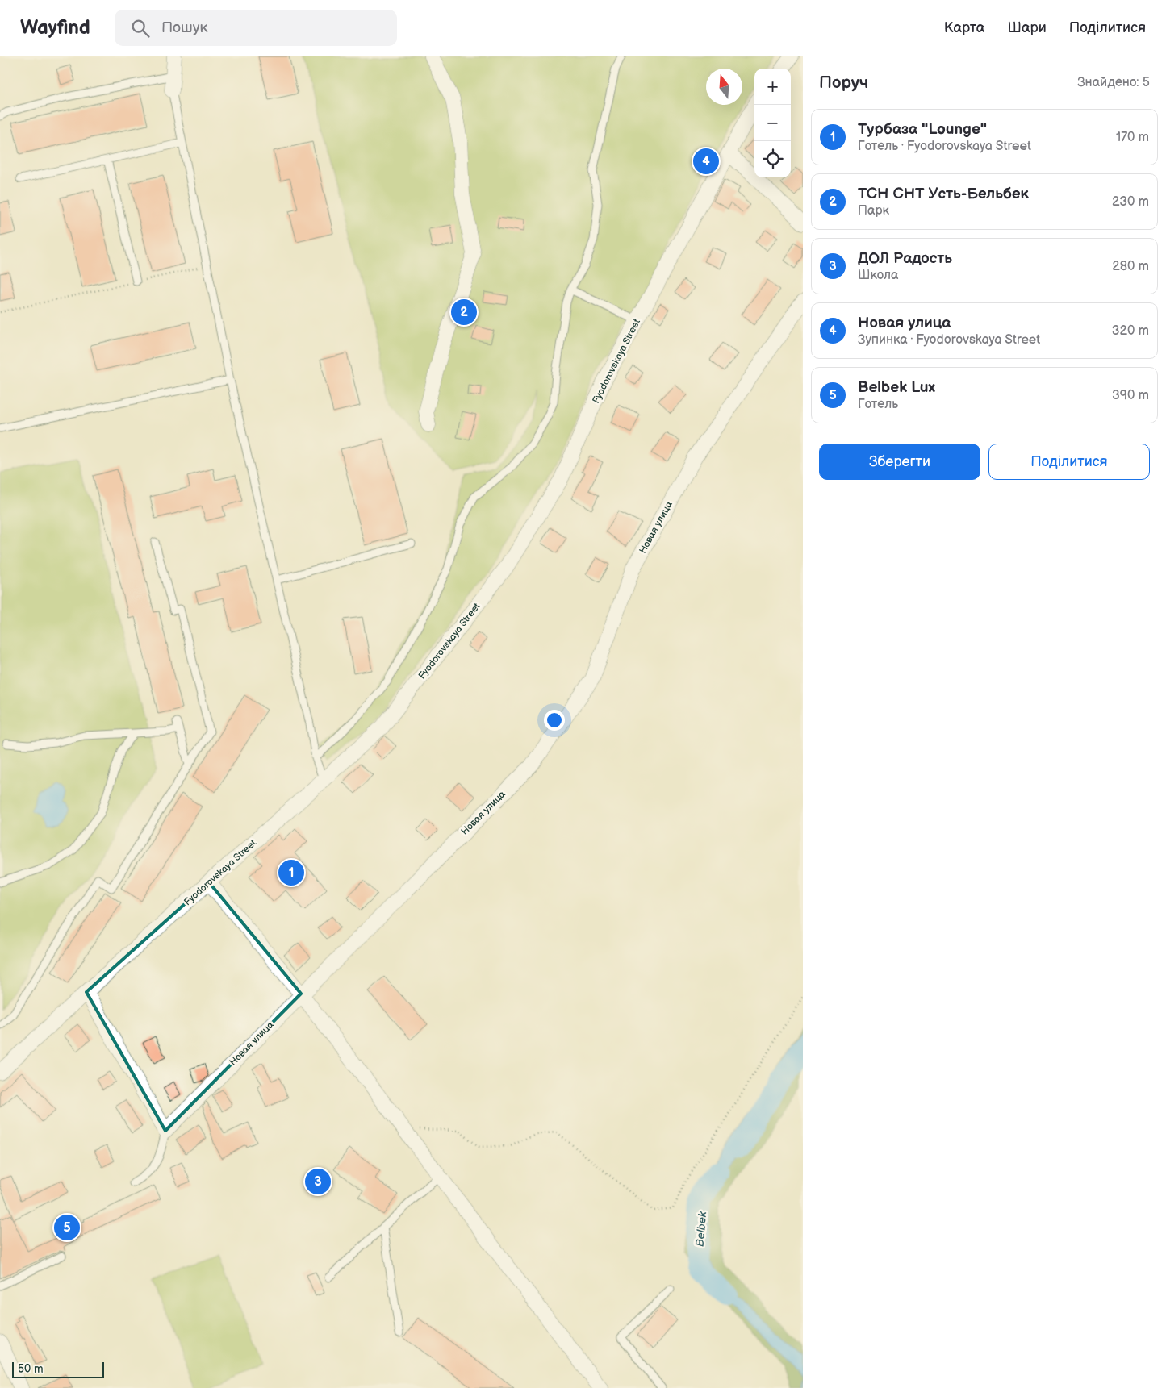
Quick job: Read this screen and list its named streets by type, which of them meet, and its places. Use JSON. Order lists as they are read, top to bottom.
{
  "streets": {
    "street": ["Fyodorovskaya Street", "Новая улица"]
  },
  "water": ["Belbek"],
  "scale_bar": "50 m",
  "north": "top",
  "page": {
    "header": "Wayfind",
    "search": "Пошук",
    "nav": ["Карта", "Шари", "Поділитися"],
    "heading": ["Поруч", "Знайдено: 5"],
    "map_buttons": ["+", "−"],
    "list": [
      {
        "mark": "1",
        "name": "Турбаза \"Lounge\"",
        "note": "Готель · Fyodorovskaya Street",
        "value": "170 m"
      },
      {
        "mark": "2",
        "name": "ТСН СНТ Усть-Бельбек",
        "note": "Парк",
        "value": "230 m"
      },
      {
        "mark": "3",
        "name": "ДОЛ Радость",
        "note": "Школа",
        "value": "280 m"
      },
      {
        "mark": "4",
        "name": "Новая улица",
        "note": "Зупинка · Fyodorovskaya Street",
        "value": "320 m"
      },
      {
        "mark": "5",
        "name": "Belbek Lux",
        "note": "Готель",
        "value": "390 m"
      }
    ],
    "pins": [
      "4",
      "2",
      "1",
      "3",
      "5"
    ],
    "buttons": ["Зберегти", "Поділитися"],
    "scale": "50 m"
  }
}
